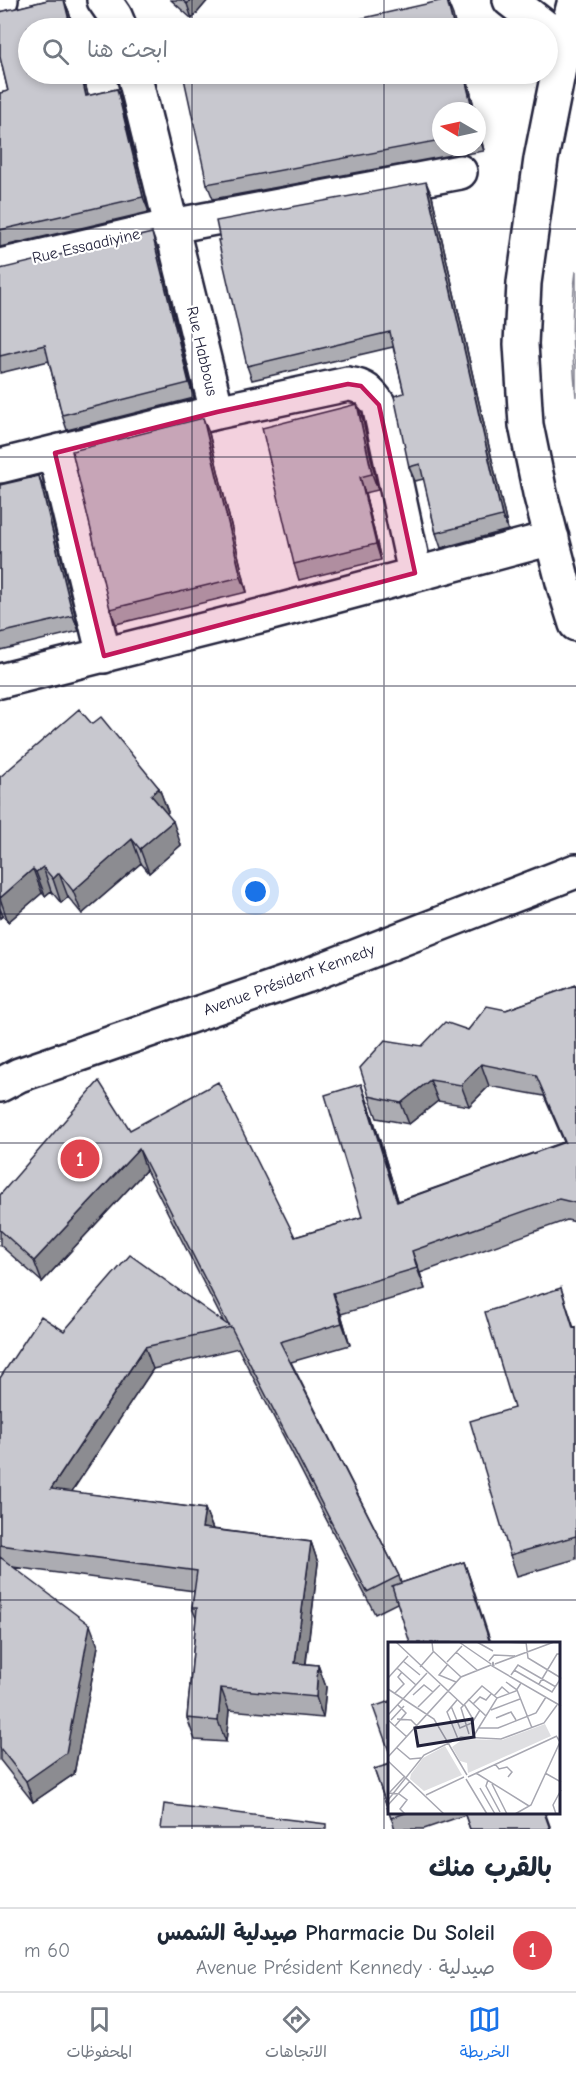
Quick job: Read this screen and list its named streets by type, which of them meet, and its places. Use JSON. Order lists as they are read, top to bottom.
{
  "streets": {
    "street": ["Rue Essaadiyine", "Rue Habbous", "Avenue Président Kennedy"]
  },
  "crossings": [
    ["Rue Essaadiyine", "Rue Habbous"]
  ],
  "north": "left",
  "page": {
    "search": "ابحث هنا",
    "pins": "1",
    "heading": "بالقرب منك",
    "list": [
      {
        "mark": "1",
        "name": "Pharmacie Du Soleil صيدلية الشمس",
        "note": "صيدلية · Avenue Président Kennedy",
        "value": "60 m"
      }
    ],
    "nav": ["الخريطة", "الاتجاهات", "المحفوظات"]
  }
}
